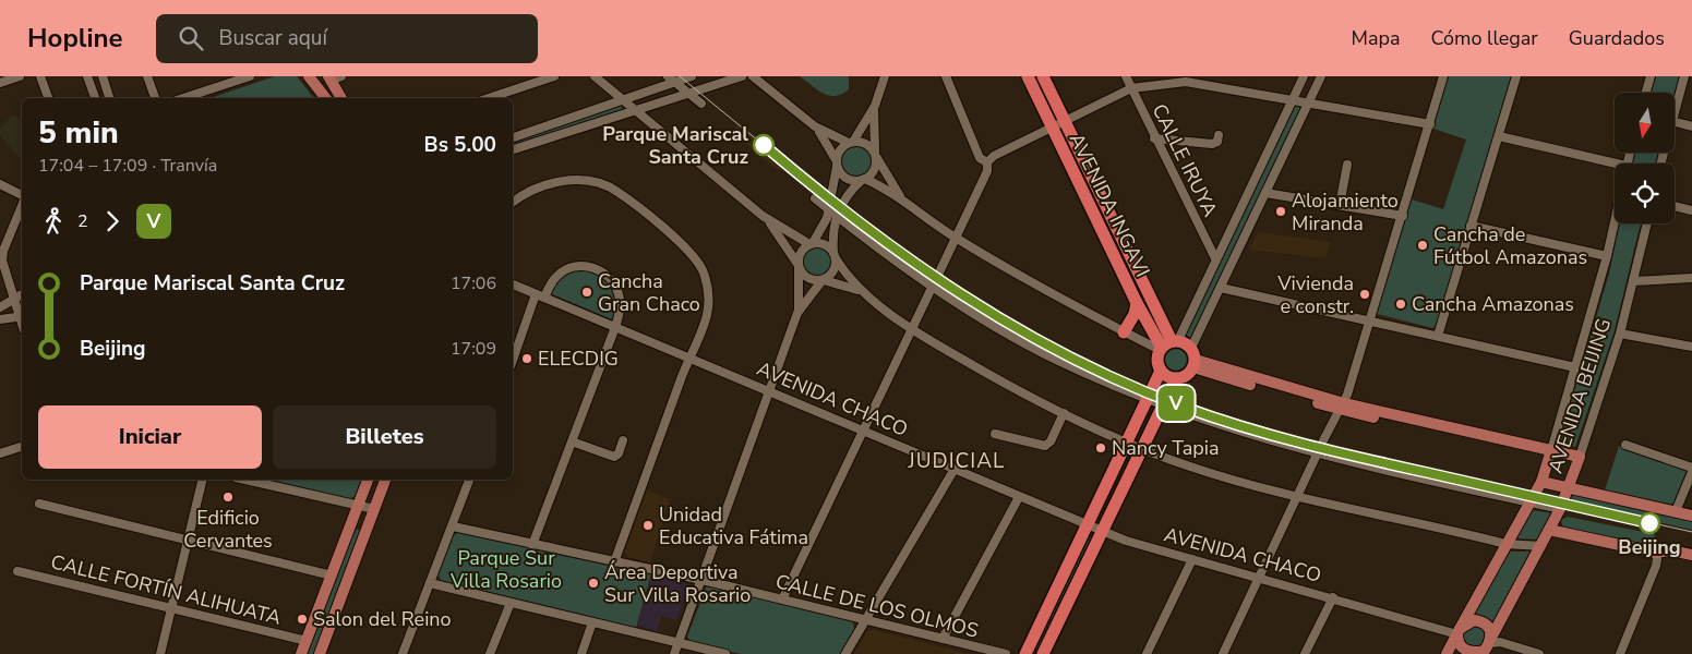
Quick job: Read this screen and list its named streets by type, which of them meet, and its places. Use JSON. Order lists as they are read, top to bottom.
{
  "streets": {
    "highway": ["AVENIDA INGAVI"],
    "main road": ["AVENIDA BEIJING"],
    "street": [
      "CALLE IRUYA",
      "AVENIDA CHACO",
      "CALLE FORTÍN ALIHUATA",
      "CALLE DE LOS OLMOS"
    ]
  },
  "crossings": [
    ["AVENIDA BEIJING", "AVENIDA CHACO"]
  ],
  "districts": ["JUDICIAL"],
  "parks": ["Parque Sur Villa Rosario"],
  "places": [
    "Parque Mariscal Santa Cruz",
    "Alojamiento Miranda",
    "Cancha de Fútbol Amazonas",
    "Cancha Gran Chaco",
    "Vivienda e constr.",
    "Cancha Amazonas",
    "ELECDIG",
    "Nancy Tapia",
    "Edificio Cervantes",
    "Beijing",
    "Unidad Educativa Fátima",
    "Área Deportiva Sur Villa Rosario",
    "Salon del Reino"
  ],
  "lines": ["tram line V"],
  "north": "bottom",
  "page": {
    "header": "Hopline",
    "search": "Buscar aquí",
    "nav": ["Mapa", "Cómo llegar", "Guardados"],
    "on_map": "V",
    "heading": ["5 min", "17:04 – 17:09 · Tranvía", "Bs 5.00"],
    "legs": ["2", "V"],
    "list": [
      {
        "name": "Parque Mariscal Santa Cruz",
        "value": "17:06"
      },
      {
        "name": "Beijing",
        "value": "17:09"
      }
    ],
    "buttons": ["Iniciar", "Billetes"]
  }
}
